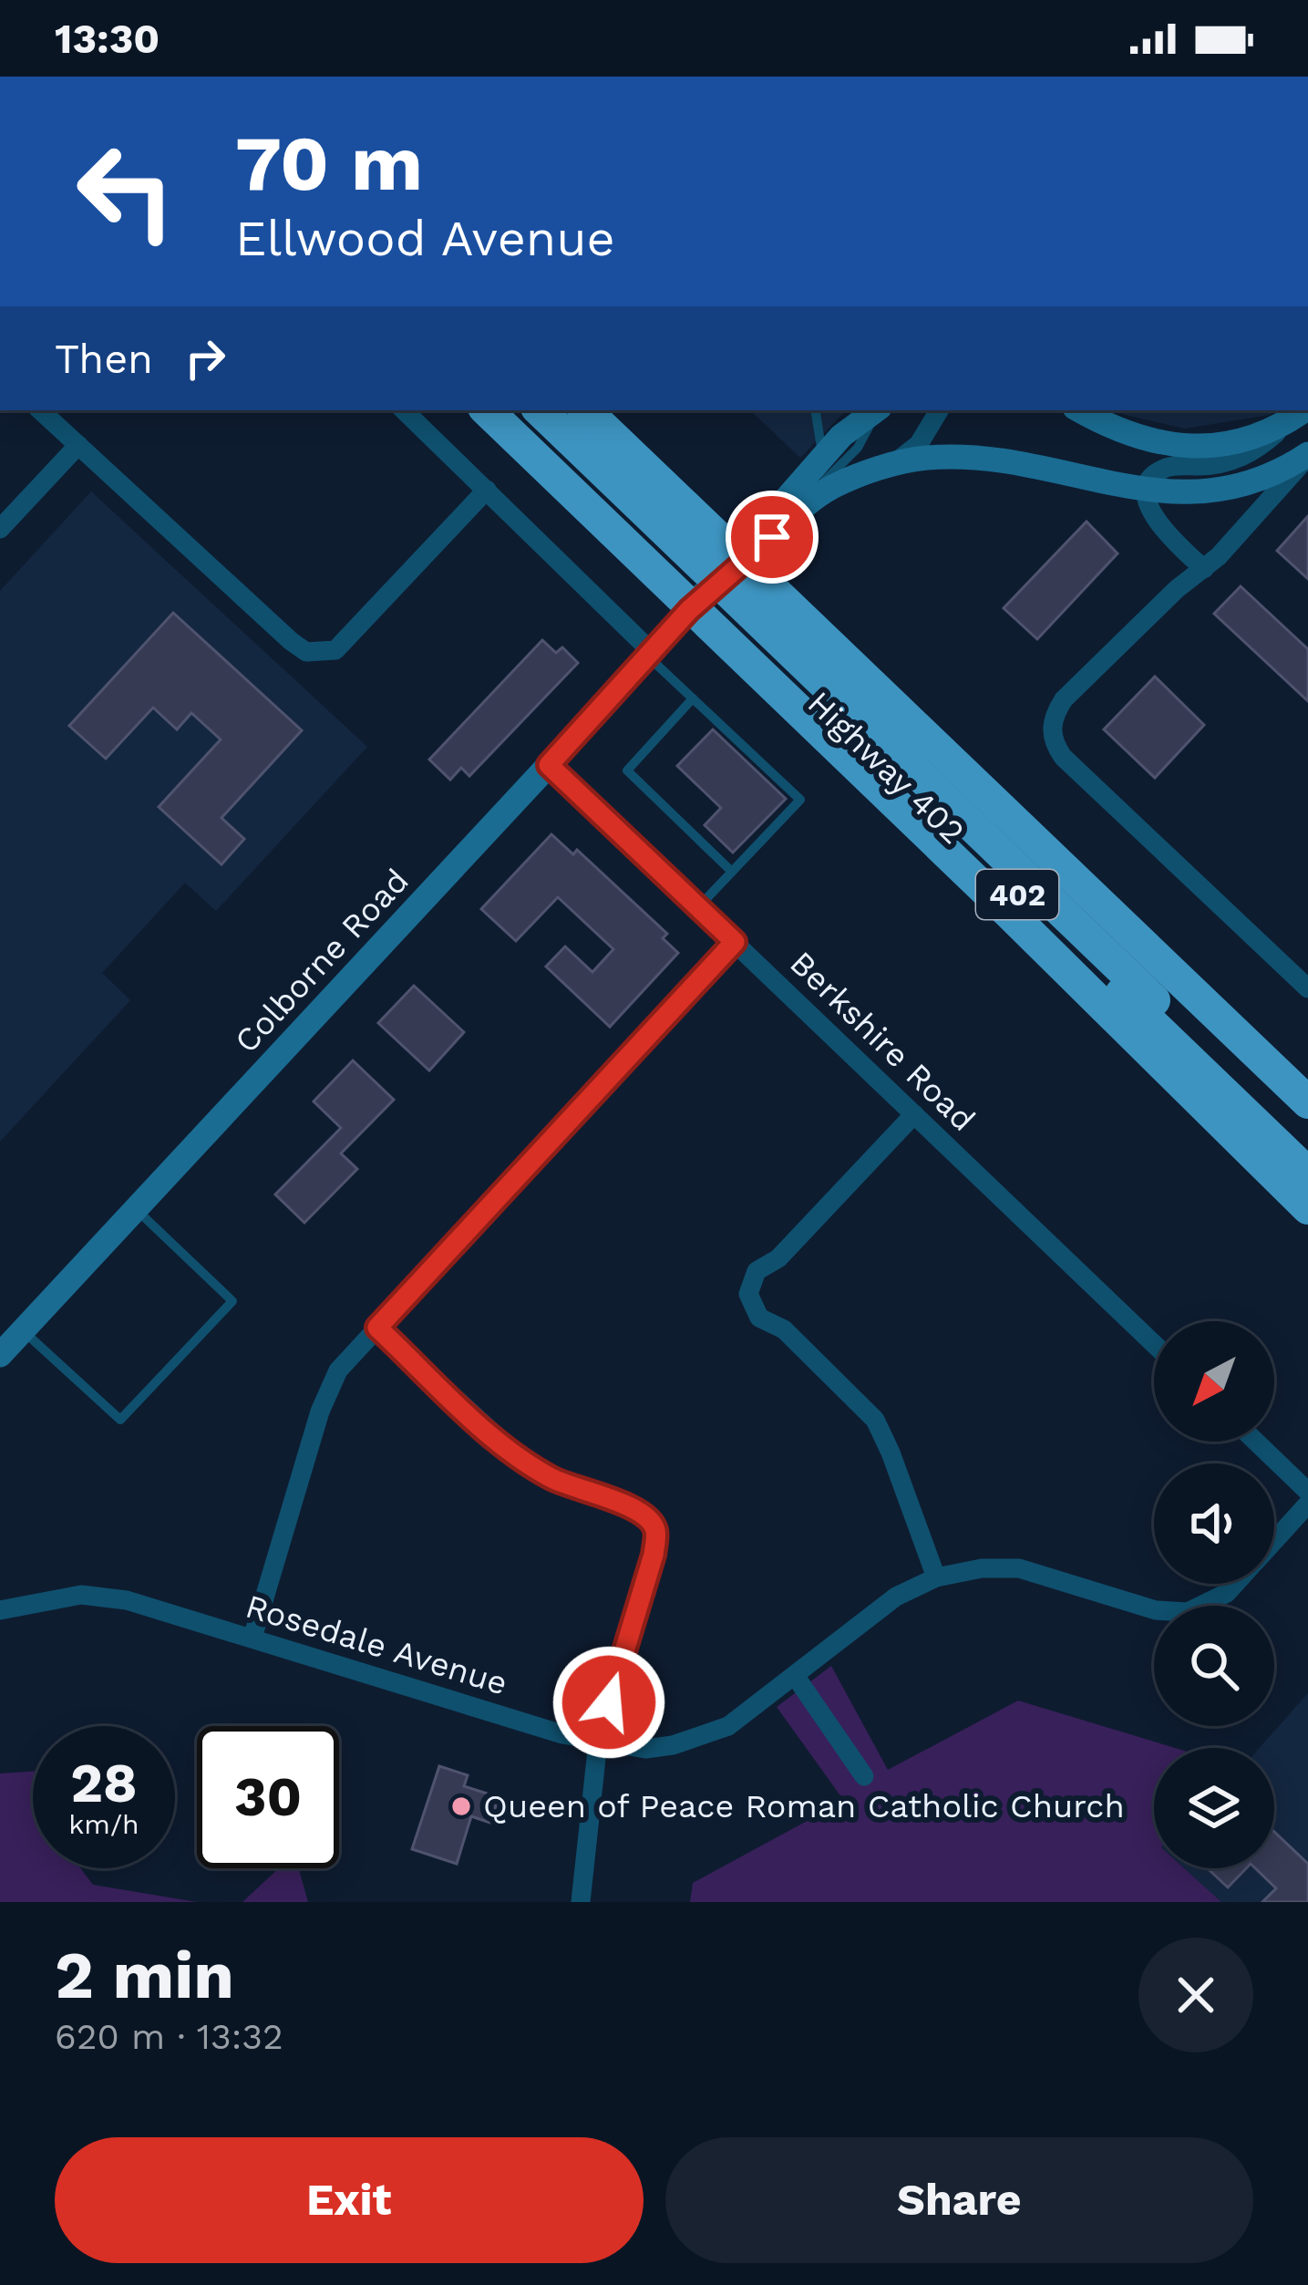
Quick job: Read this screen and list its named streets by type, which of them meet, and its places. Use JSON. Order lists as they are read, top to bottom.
{
  "streets": {
    "highway": ["Highway 402", "402"],
    "street": ["Colborne Road", "Berkshire Road", "Rosedale Avenue"]
  },
  "crossings": [
    ["Highway 402", "Colborne Road"],
    ["Colborne Road", "Berkshire Road"]
  ],
  "places": ["Queen of Peace Roman Catholic Church"],
  "north": "bottom left",
  "page": {
    "status": "13:30",
    "turn": ["70 m", "Ellwood Avenue"],
    "then": "Then",
    "speed": "28 km/h",
    "limit": "30",
    "heading": ["2 min", "620 m · 13:32"],
    "buttons": ["Exit", "Share"]
  }
}
